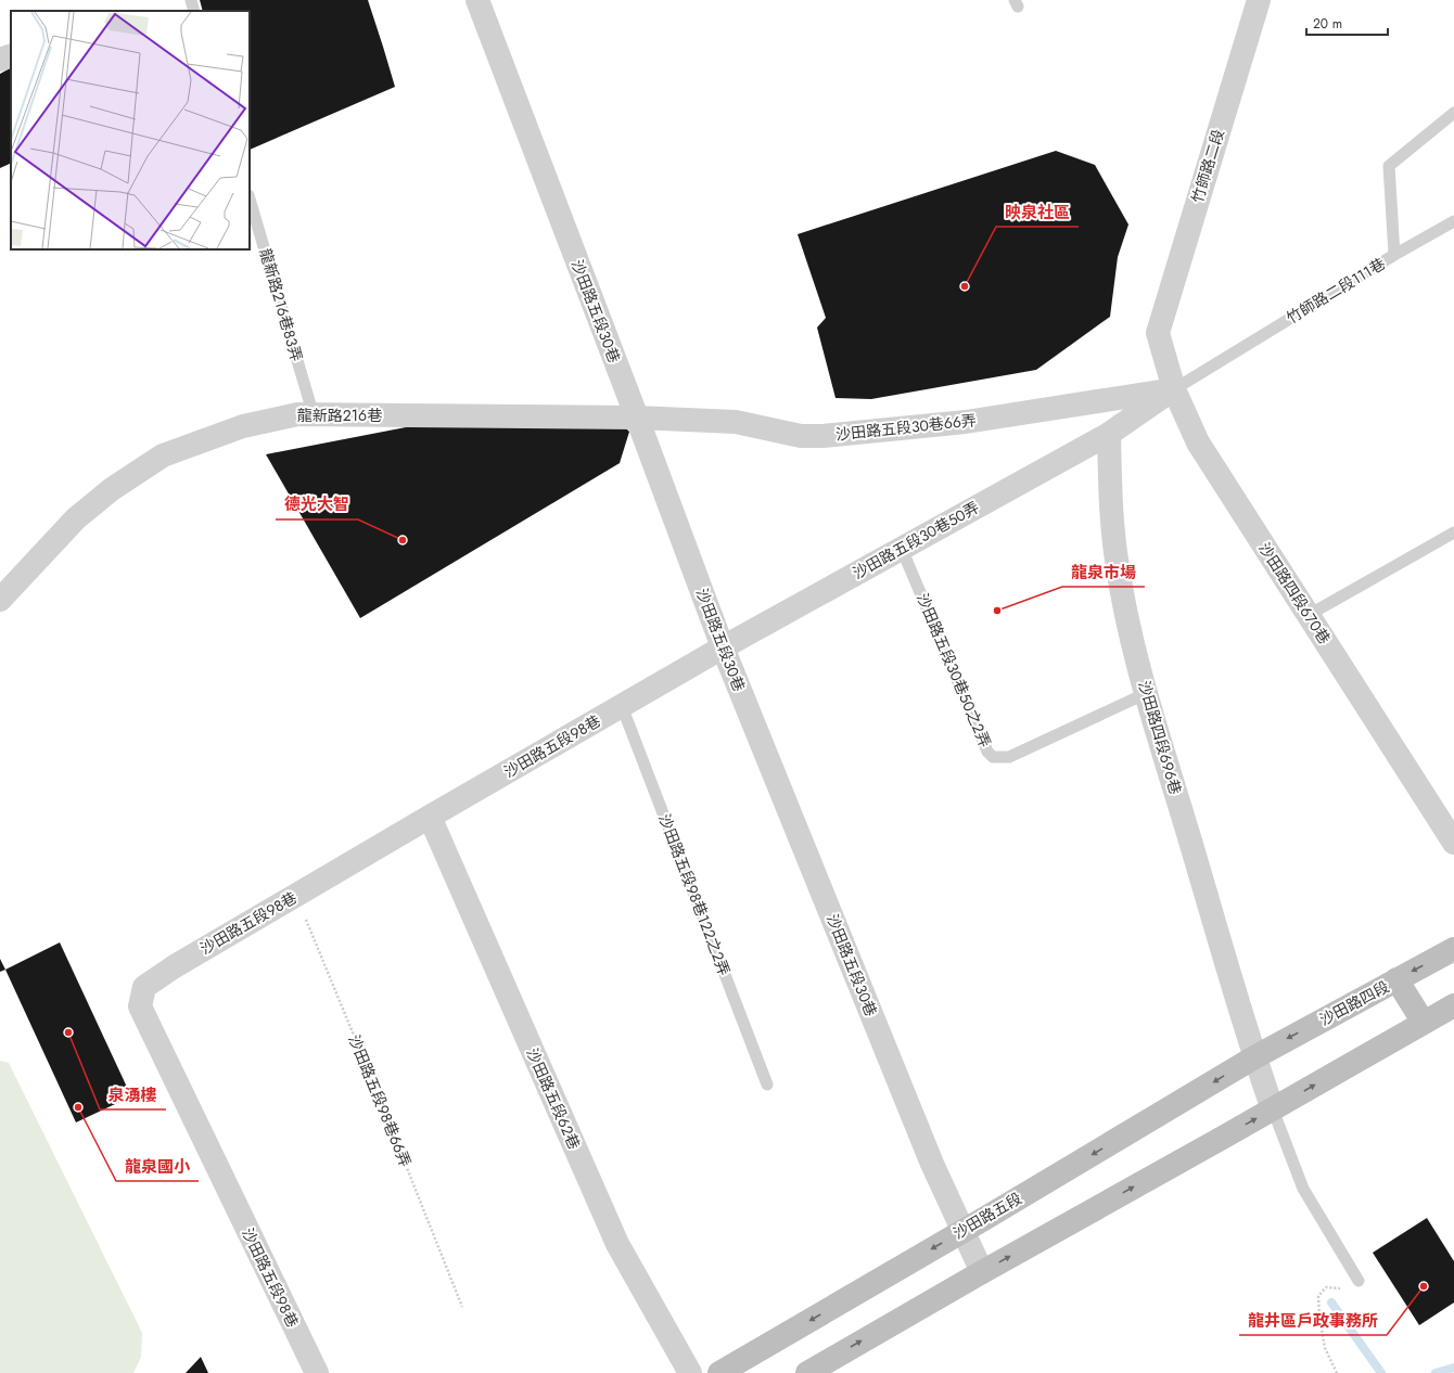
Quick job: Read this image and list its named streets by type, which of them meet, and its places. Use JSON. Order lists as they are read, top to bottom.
{
  "streets": {
    "street": [
      "竹師路二段",
      "沙田路五段30巷",
      "龍新路216巷",
      "沙田路五段30巷66弄",
      "沙田路五段30巷50弄",
      "沙田路四段670巷",
      "沙田路四段696巷",
      "沙田路五段98巷",
      "沙田路四段",
      "沙田路五段62巷",
      "沙田路五段"
    ],
    "lane": [
      "竹師路二段111巷",
      "龍新路216巷83弄",
      "沙田路五段30巷50之2弄",
      "沙田路五段98巷122之2弄"
    ],
    "path": ["沙田路五段98巷66弄"]
  },
  "crossings": [
    ["竹師路二段", "沙田路四段670巷"],
    ["竹師路二段111巷", "沙田路五段30巷66弄"],
    ["竹師路二段111巷", "沙田路四段670巷"],
    ["龍新路216巷83弄", "龍新路216巷"],
    ["沙田路五段30巷", "龍新路216巷"],
    ["沙田路五段30巷", "沙田路五段30巷66弄"],
    ["沙田路五段30巷", "沙田路五段30巷50弄"],
    ["沙田路五段30巷", "沙田路五段98巷"],
    ["沙田路五段30巷", "沙田路五段"],
    ["龍新路216巷", "沙田路五段30巷66弄"],
    ["沙田路五段30巷66弄", "沙田路四段670巷"],
    ["沙田路五段30巷50弄", "沙田路五段30巷50之2弄"],
    ["沙田路五段30巷50弄", "沙田路四段696巷"],
    ["沙田路五段30巷50弄", "沙田路五段98巷"],
    ["沙田路五段30巷50之2弄", "沙田路四段696巷"],
    ["沙田路四段696巷", "沙田路四段"],
    ["沙田路四段696巷", "沙田路五段"],
    ["沙田路五段98巷", "沙田路五段98巷122之2弄"],
    ["沙田路五段98巷", "沙田路五段62巷"],
    ["沙田路五段98巷", "沙田路五段98巷66弄"],
    ["沙田路四段", "沙田路五段"]
  ],
  "places": [
    "映泉社區",
    "德光大智",
    "龍泉市場",
    "泉湧樓",
    "龍泉國小",
    "龍井區戶政事務所"
  ],
  "scale_bar": "20 m"
}
